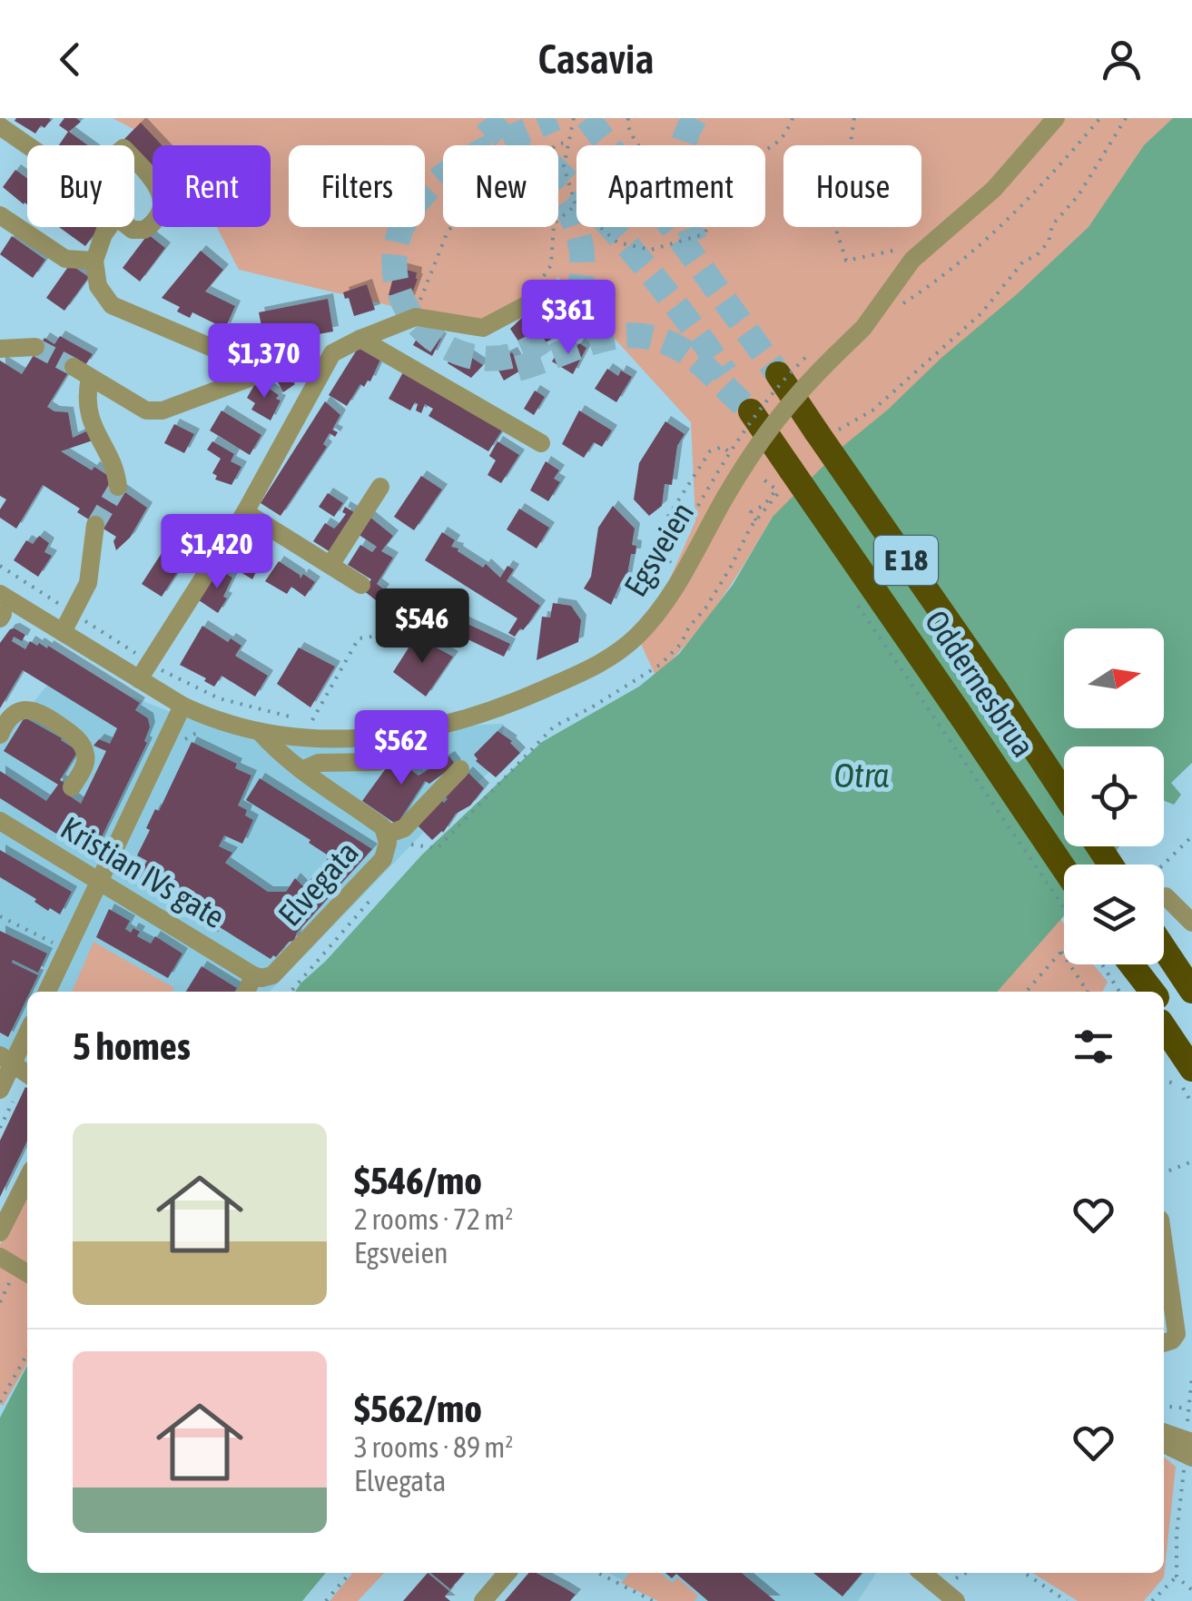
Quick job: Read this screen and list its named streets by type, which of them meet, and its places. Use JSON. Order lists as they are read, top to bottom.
{
  "streets": {
    "highway": ["E 18", "Oddernesbrua"],
    "street": ["Egsveien", "Kristian IVs gate", "Elvegata"]
  },
  "crossings": [
    ["Egsveien", "Elvegata"],
    ["E 18", "Oddernesbrua"],
    ["Kristian IVs gate", "Elvegata"]
  ],
  "water": ["Otra"],
  "north": "right",
  "page": {
    "header": "Casavia",
    "chip": [
      "Buy",
      "Rent",
      "Filters",
      "New",
      "Apartment",
      "House"
    ],
    "price": [
      "$361",
      "$1,370",
      "$1,420",
      "$546",
      "$562"
    ],
    "heading": "5 homes",
    "list": [
      {
        "name": "$546/mo",
        "note": "2 rooms · 72 m² · Egsveien"
      },
      {
        "name": "$562/mo",
        "note": "3 rooms · 89 m² · Elvegata"
      }
    ]
  }
}
